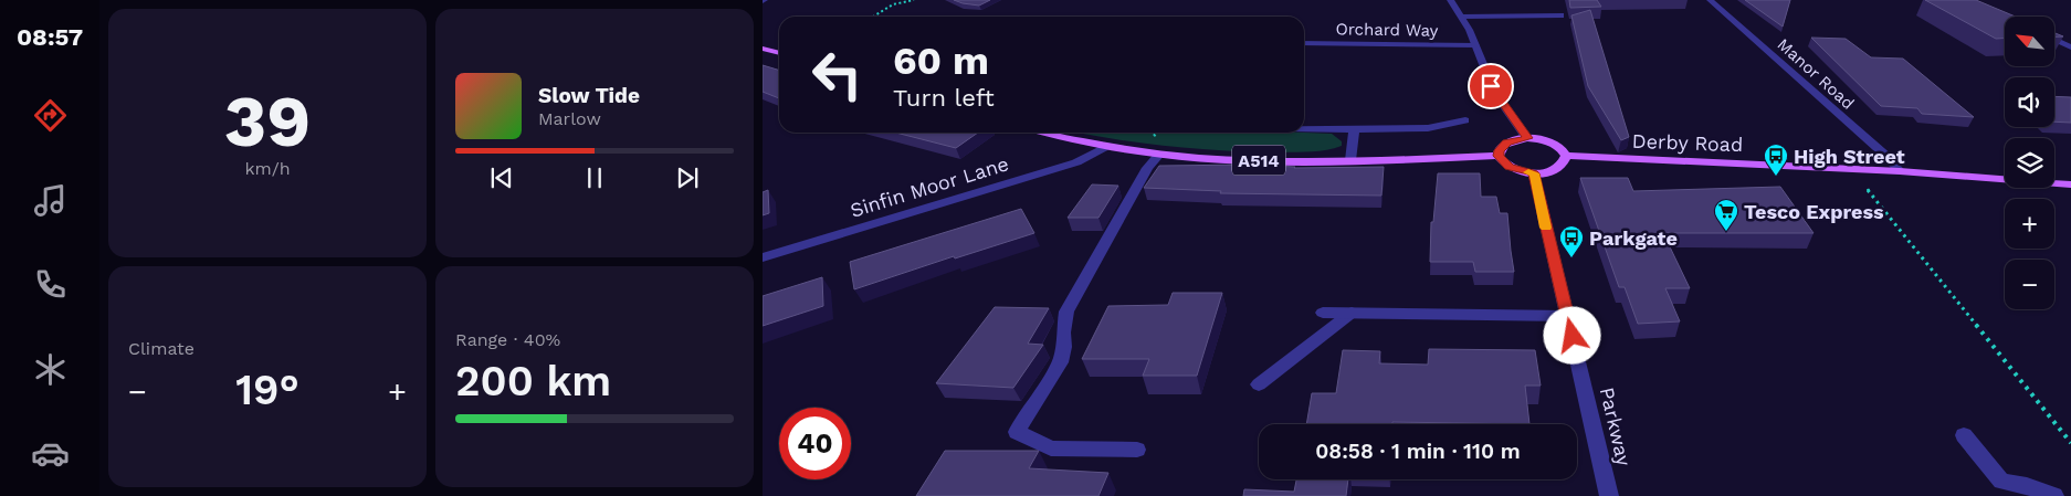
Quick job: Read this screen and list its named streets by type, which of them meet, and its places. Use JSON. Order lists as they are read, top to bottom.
{
  "streets": {
    "main road": ["Derby Road", "A514"],
    "street": [
      "Orchard Way",
      "Manor Road",
      "Sinfin Moor Lane",
      "Parkway"
    ]
  },
  "crossings": [
    ["Manor Road", "Derby Road"],
    ["A514", "Sinfin Moor Lane"]
  ],
  "places": {
    "bus stop": ["High Street", "Parkgate"],
    "supermarket": ["Tesco Express"]
  },
  "north": "top left",
  "page": {
    "tabs": "08:57",
    "tile": [
      ["39", "km/h"],
      "Climate",
      ["Range · 40%", "200 km"]
    ],
    "map_buttons": ["+", "−"],
    "turn": ["60 m", "Turn left"],
    "song": ["Slow Tide", "Marlow"],
    "heat": ["−", "19°", "+"],
    "limit": "40",
    "trip": "08:58 · 1 min · 110 m"
  }
}
